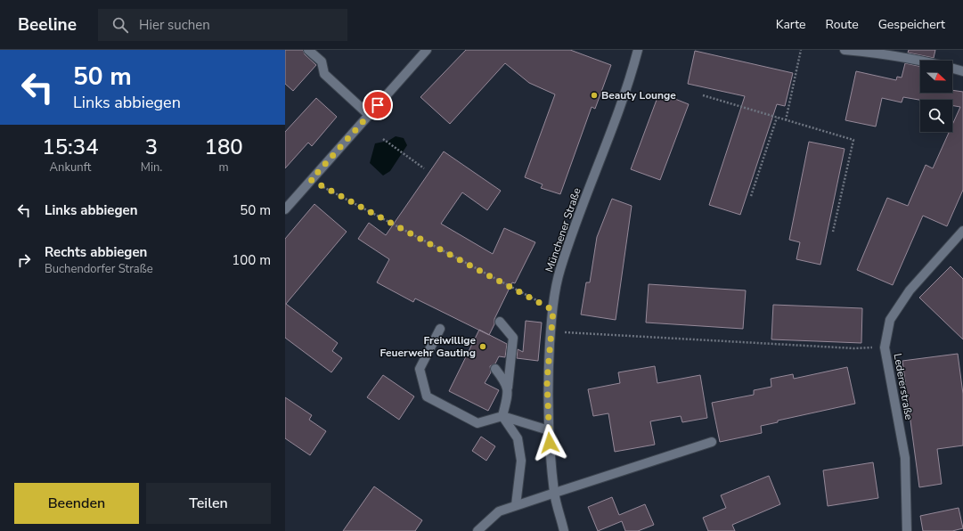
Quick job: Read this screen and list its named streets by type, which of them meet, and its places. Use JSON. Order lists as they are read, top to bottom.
{
  "streets": {
    "street": ["Münchener Straße", "Ledererstraße"]
  },
  "places": ["Beauty Lounge", "Freiwillige Feuerwehr Gauting"],
  "north": "right",
  "page": {
    "header": "Beeline",
    "search": "Hier suchen",
    "nav": ["Karte", "Route", "Gespeichert"],
    "turn": ["50 m", "Links abbiegen"],
    "eta": [
      "15:34",
      "Ankunft",
      "3",
      "Min.",
      "180",
      "m"
    ],
    "list": [
      {
        "name": "Links abbiegen",
        "value": "50 m"
      },
      {
        "name": "Rechts abbiegen",
        "note": "Buchendorfer Straße",
        "value": "100 m"
      }
    ],
    "buttons": ["Beenden", "Teilen"]
  }
}
